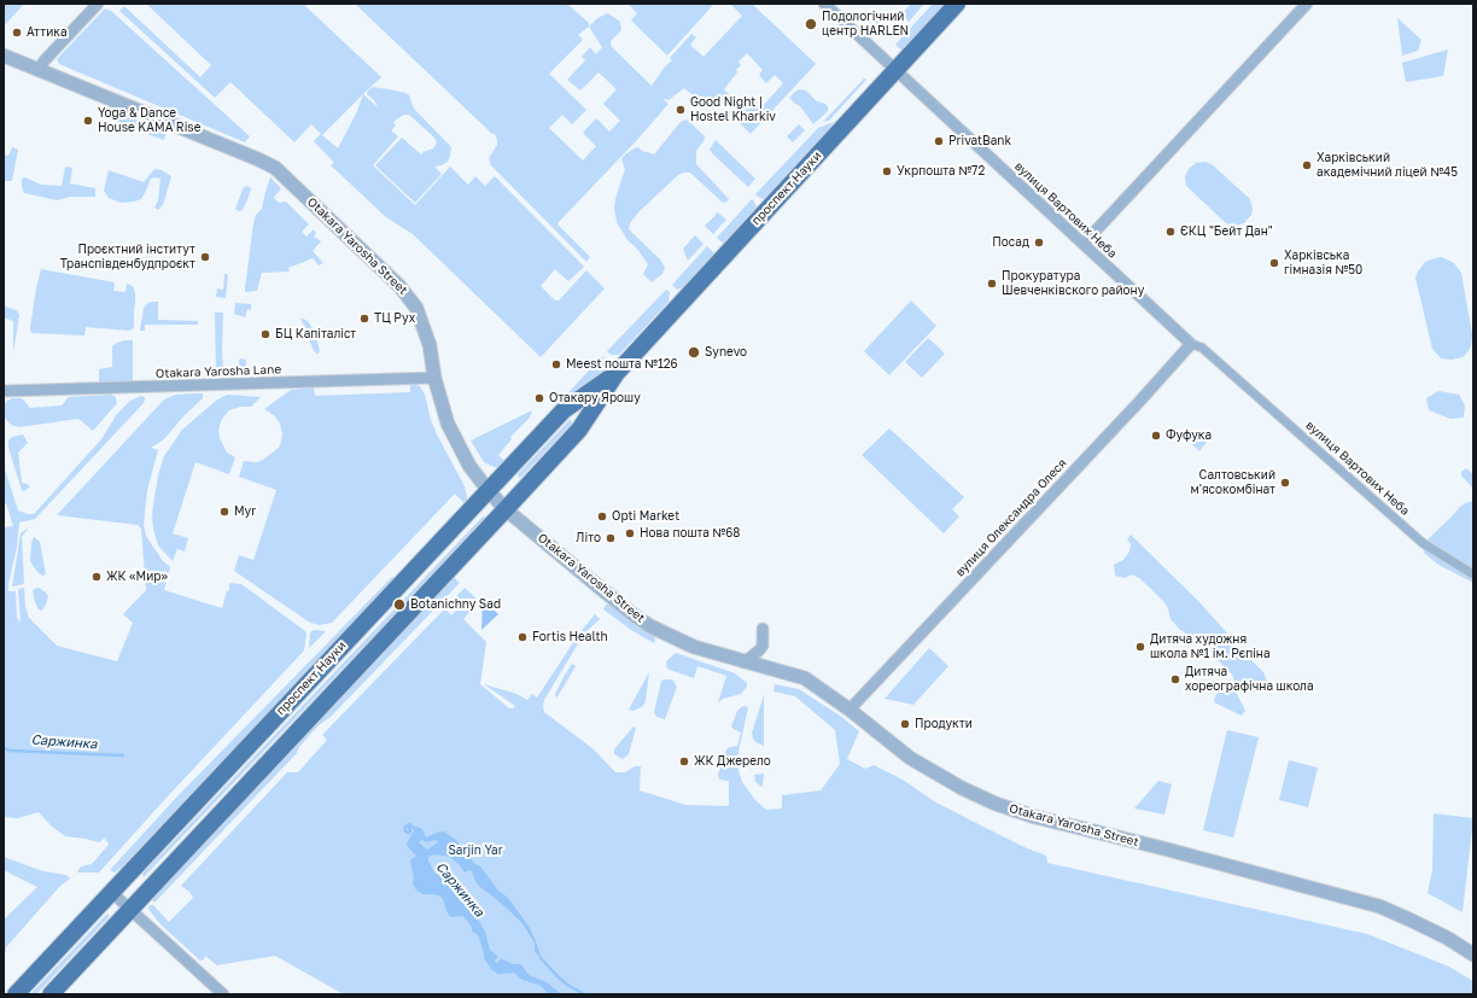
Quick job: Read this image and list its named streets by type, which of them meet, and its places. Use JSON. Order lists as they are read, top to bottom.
{
  "streets": {
    "main road": ["проспект Науки"],
    "street": [
      "вулиця Вартових Неба",
      "Otakara Yarosha Street",
      "Otakara Yarosha Lane",
      "вулиця Олександра Олеся"
    ]
  },
  "crossings": [
    ["проспект Науки", "вулиця Вартових Неба"],
    ["проспект Науки", "Otakara Yarosha Street"],
    ["вулиця Вартових Неба", "вулиця Олександра Олеся"],
    ["Otakara Yarosha Street", "Otakara Yarosha Lane"],
    ["Otakara Yarosha Street", "вулиця Олександра Олеся"]
  ],
  "water": ["Саржинка"],
  "parks": ["Sarjin Yar"],
  "places": [
    "Подологічний центр HARLEN",
    "Аттика",
    "Good Night | Hostel Kharkiv",
    "Yoga & Dance House KAMA Rise",
    "PrivatBank",
    "Харківський академічний ліцей №45",
    "Укрпошта №72",
    "ЄКЦ \"Бейт Дан\"",
    "Посад",
    "Проєктний інститут Транспівденбудпроєкт",
    "Харківська гімназія №50",
    "Прокуратура Шевченківского району",
    "ТЦ Рух",
    "БЦ Капіталіст",
    "Synevo",
    "Meest пошта №126",
    "Отакару Ярошу",
    "Фуфука",
    "Салтовський м'ясокомбінат",
    "Myr",
    "Opti Market",
    "Нова пошта №68",
    "Літо",
    "ЖК «Мир»",
    "Botanichny Sad",
    "Fortis Health",
    "Дитяча художня школа №1 ім. Рєпіна",
    "Дитяча хореографічна школа",
    "Продукти",
    "ЖК Джерело"
  ]
}
